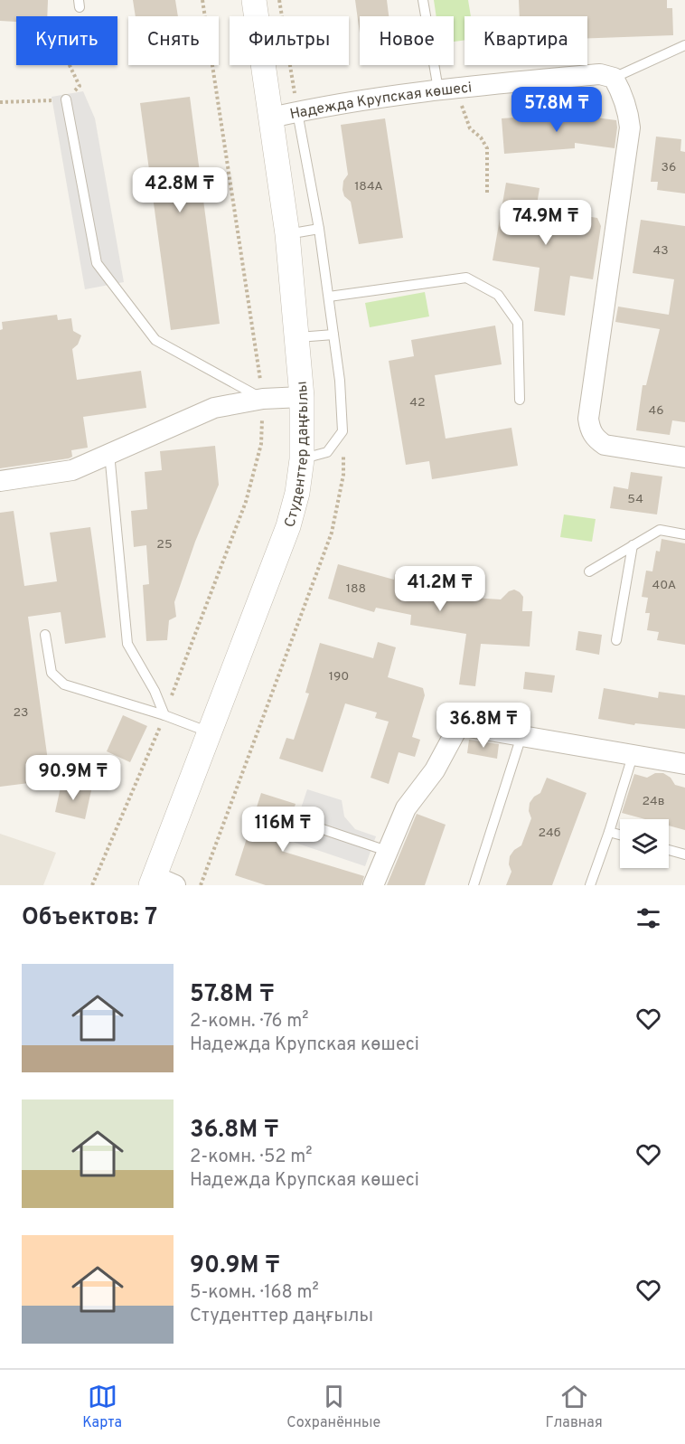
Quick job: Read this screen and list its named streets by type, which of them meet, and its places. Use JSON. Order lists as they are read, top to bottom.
{
  "streets": {
    "street": ["Надежда Крупская көшесі", "Студенттер даңғылы"]
  },
  "crossings": [
    ["Надежда Крупская көшесі", "Студенттер даңғылы"]
  ],
  "house_numbers": [
    "36",
    "184А",
    "43",
    "42",
    "46",
    "54",
    "25",
    "40А",
    "188",
    "190",
    "23",
    "24в",
    "24б"
  ],
  "page": {
    "chip": [
      "Купить",
      "Снять",
      "Фильтры",
      "Новое",
      "Квартира"
    ],
    "price": [
      "57.8M ₸",
      "42.8M ₸",
      "74.9M ₸",
      "41.2M ₸",
      "36.8M ₸",
      "90.9M ₸",
      "116M ₸"
    ],
    "heading": "Объектов: 7",
    "list": [
      {
        "name": "57.8M ₸",
        "note": "2-комн. · 76 m² · Надежда Крупская көшесі"
      },
      {
        "name": "36.8M ₸",
        "note": "2-комн. · 52 m² · Надежда Крупская көшесі"
      },
      {
        "name": "90.9M ₸",
        "note": "5-комн. · 168 m² · Студенттер даңғылы"
      }
    ],
    "tabs": ["Карта", "Сохранённые", "Главная"]
  }
}
